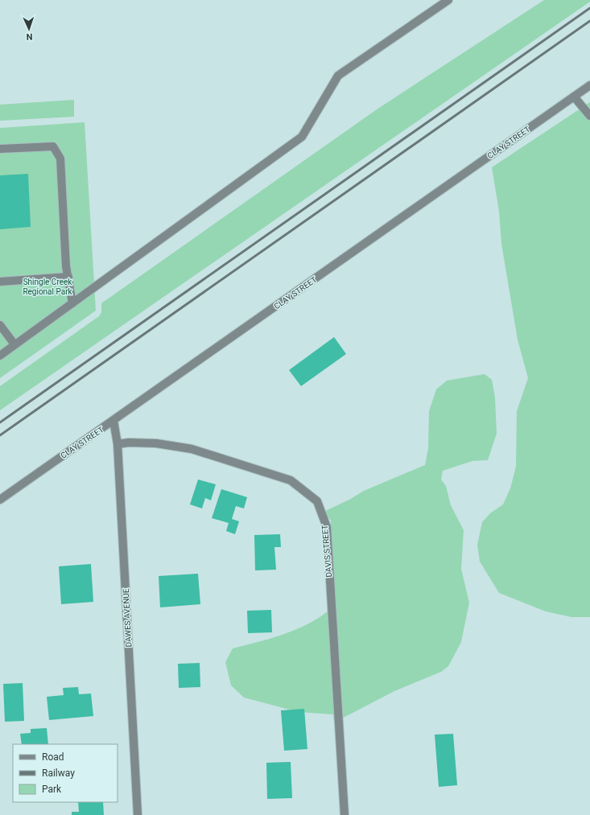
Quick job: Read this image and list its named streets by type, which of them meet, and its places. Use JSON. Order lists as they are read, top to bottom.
{
  "streets": {
    "street": ["CLAY STREET", "DAVIS STREET", "DAWES AVENUE"]
  },
  "crossings": [
    ["CLAY STREET", "DAWES AVENUE"],
    ["DAVIS STREET", "DAWES AVENUE"]
  ],
  "parks": ["Shingle Creek Regional Park"],
  "legend": ["Road", "Railway", "Park"],
  "north": "bottom"
}
